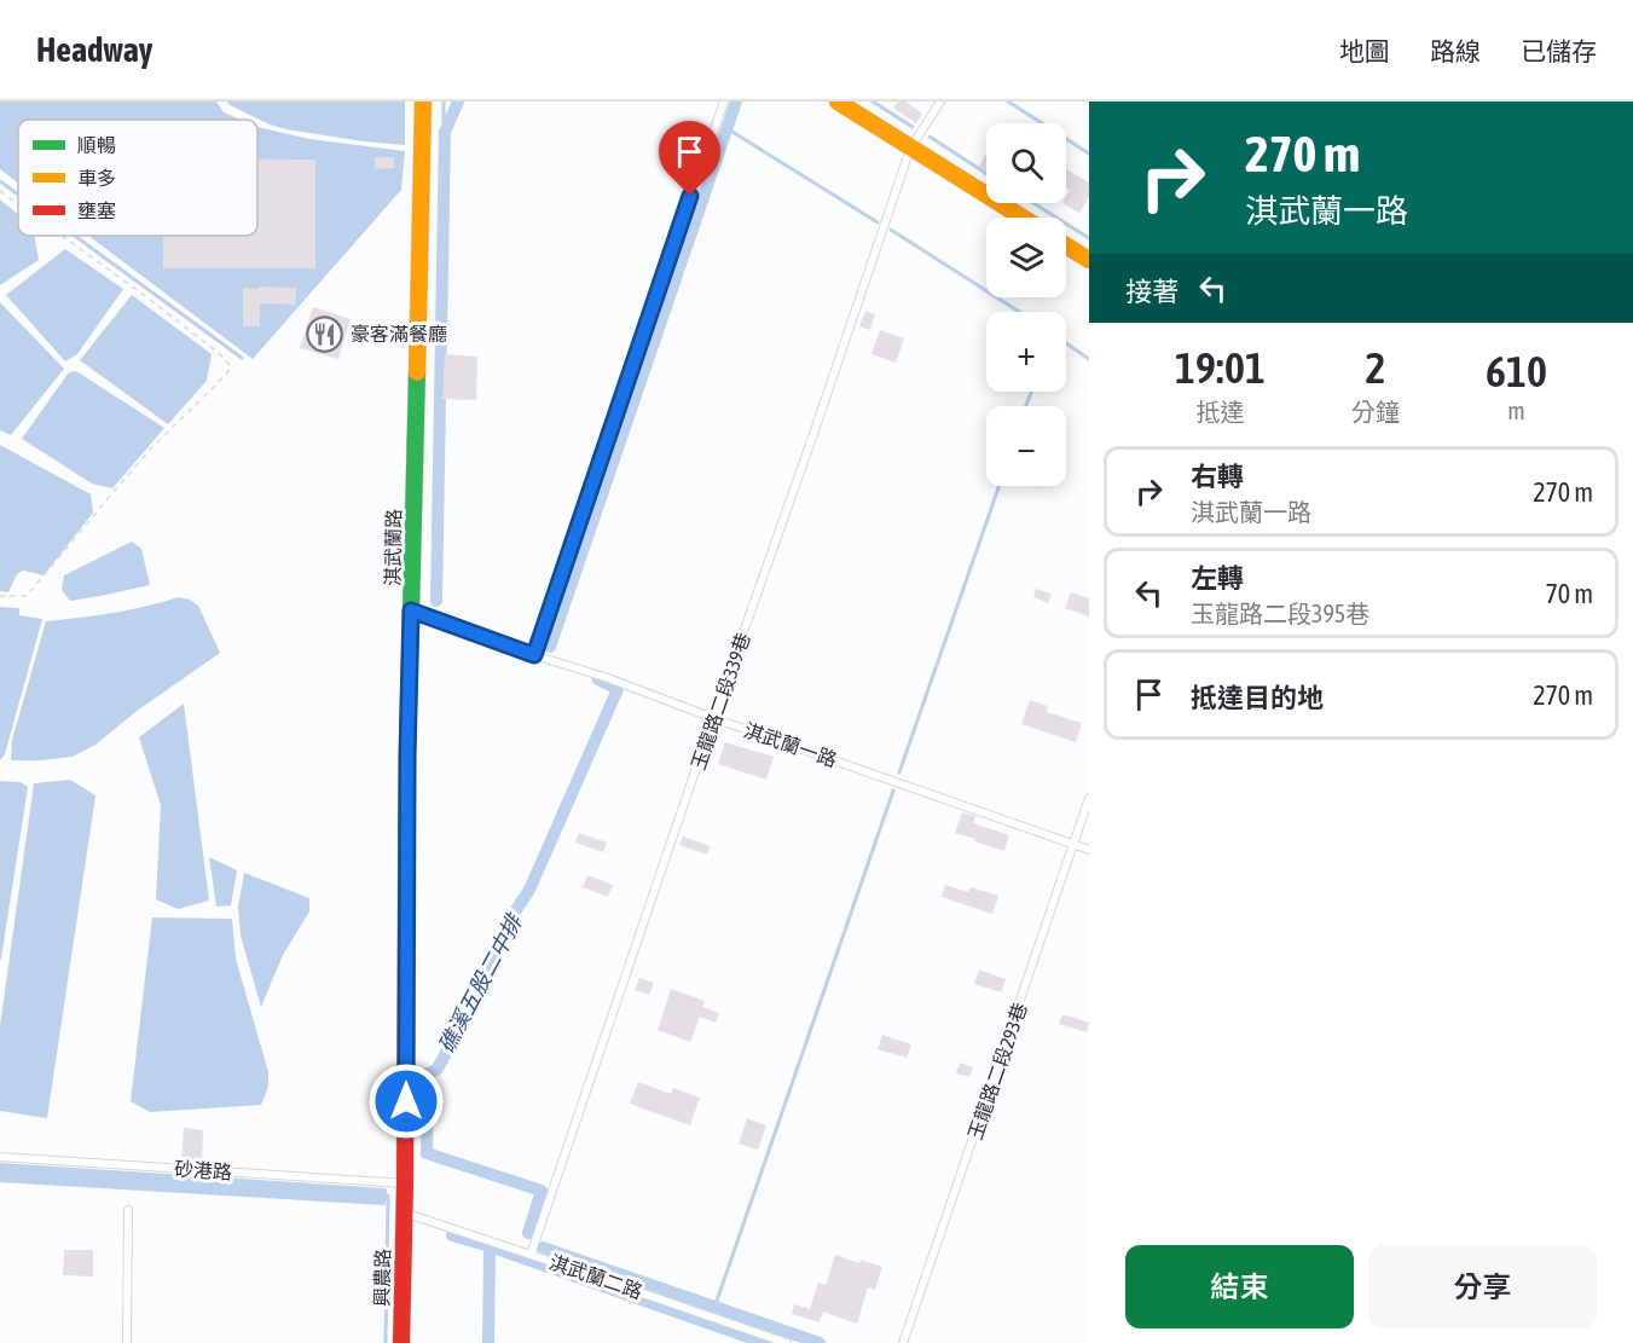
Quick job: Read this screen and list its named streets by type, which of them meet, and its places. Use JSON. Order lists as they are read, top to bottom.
{
  "streets": {
    "street": ["淇武蘭路", "興農路"],
    "lane": [
      "玉龍路二段339巷",
      "淇武蘭一路",
      "玉龍路二段293巷",
      "砂港路",
      "淇武蘭二路"
    ]
  },
  "crossings": [
    ["淇武蘭路", "淇武蘭一路"],
    ["淇武蘭路", "砂港路"],
    ["淇武蘭路", "淇武蘭二路"],
    ["淇武蘭路", "興農路"],
    ["玉龍路二段339巷", "淇武蘭一路"],
    ["玉龍路二段339巷", "淇武蘭二路"],
    ["淇武蘭一路", "玉龍路二段293巷"],
    ["淇武蘭二路", "興農路"]
  ],
  "water": ["礁溪五股二中排"],
  "places": {
    "restaurant": ["豪客滿餐廳"]
  },
  "legend": ["順暢", "車多", "壅塞"],
  "page": {
    "header": "Headway",
    "nav": ["地圖", "路線", "已儲存"],
    "turn": ["270 m", "淇武蘭一路"],
    "map_buttons": ["+", "−"],
    "then": "接著",
    "eta": [
      "19:01",
      "抵達",
      "2",
      "分鐘",
      "610",
      "m"
    ],
    "list": [
      {
        "name": "右轉",
        "note": "淇武蘭一路",
        "value": "270 m"
      },
      {
        "name": "左轉",
        "note": "玉龍路二段395巷",
        "value": "70 m"
      },
      {
        "name": "抵達目的地",
        "value": "270 m"
      }
    ],
    "buttons": ["結束", "分享"]
  }
}
